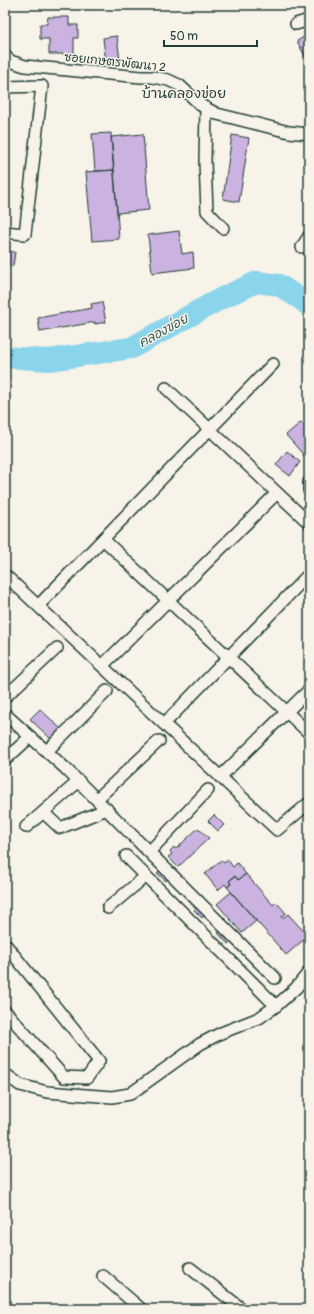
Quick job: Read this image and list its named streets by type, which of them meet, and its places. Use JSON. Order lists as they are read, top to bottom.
{
  "streets": {
    "street": ["ซอยเกษตรพัฒนา 2"]
  },
  "districts": ["บ้านคลองข่อย"],
  "water": ["คลองข่อย"],
  "scale_bar": "50 m"
}
